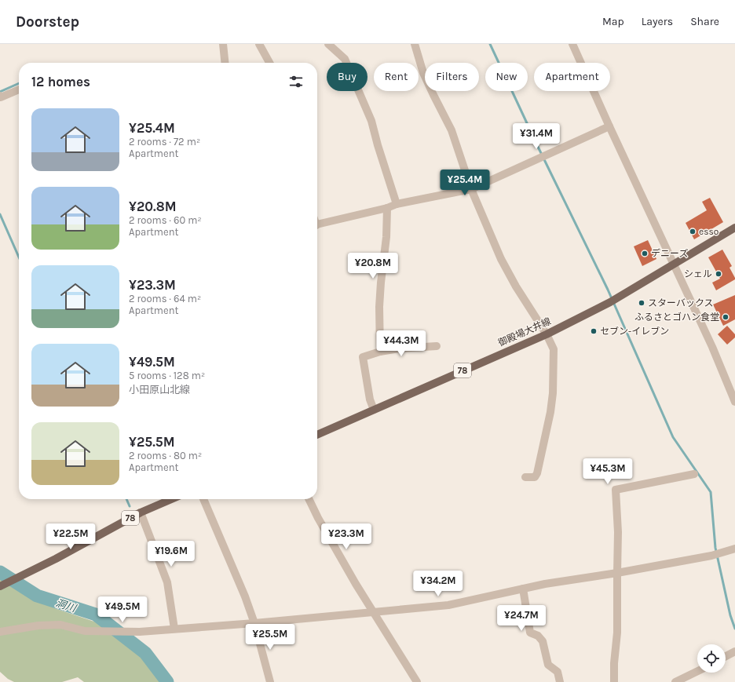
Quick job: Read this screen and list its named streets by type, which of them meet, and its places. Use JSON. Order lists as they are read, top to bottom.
{
  "streets": {
    "main road": ["御殿場大井線", "78"]
  },
  "water": ["洞川"],
  "places": [
    "esso",
    "デニーズ",
    "シェル",
    "スターバックス",
    "ふるさとゴハン食堂",
    "セブン-イレブン"
  ],
  "page": {
    "header": "Doorstep",
    "nav": ["Map", "Layers", "Share"],
    "chip": [
      "Buy",
      "Rent",
      "Filters",
      "New",
      "Apartment"
    ],
    "heading": "12 homes",
    "list": [
      {
        "name": "¥25.4M",
        "note": "2 rooms · 72 m² · Apartment"
      },
      {
        "name": "¥20.8M",
        "note": "2 rooms · 60 m² · Apartment"
      },
      {
        "name": "¥23.3M",
        "note": "2 rooms · 64 m² · Apartment"
      },
      {
        "name": "¥49.5M",
        "note": "5 rooms · 128 m² · 小田原山北線"
      },
      {
        "name": "¥25.5M",
        "note": "2 rooms · 80 m² · Apartment"
      }
    ],
    "price": [
      "¥31.4M",
      "¥25.4M",
      "¥20.8M",
      "¥44.3M",
      "¥45.3M",
      "¥22.5M",
      "¥23.3M",
      "¥19.6M",
      "¥34.2M",
      "¥49.5M",
      "¥24.7M",
      "¥25.5M"
    ]
  }
}
